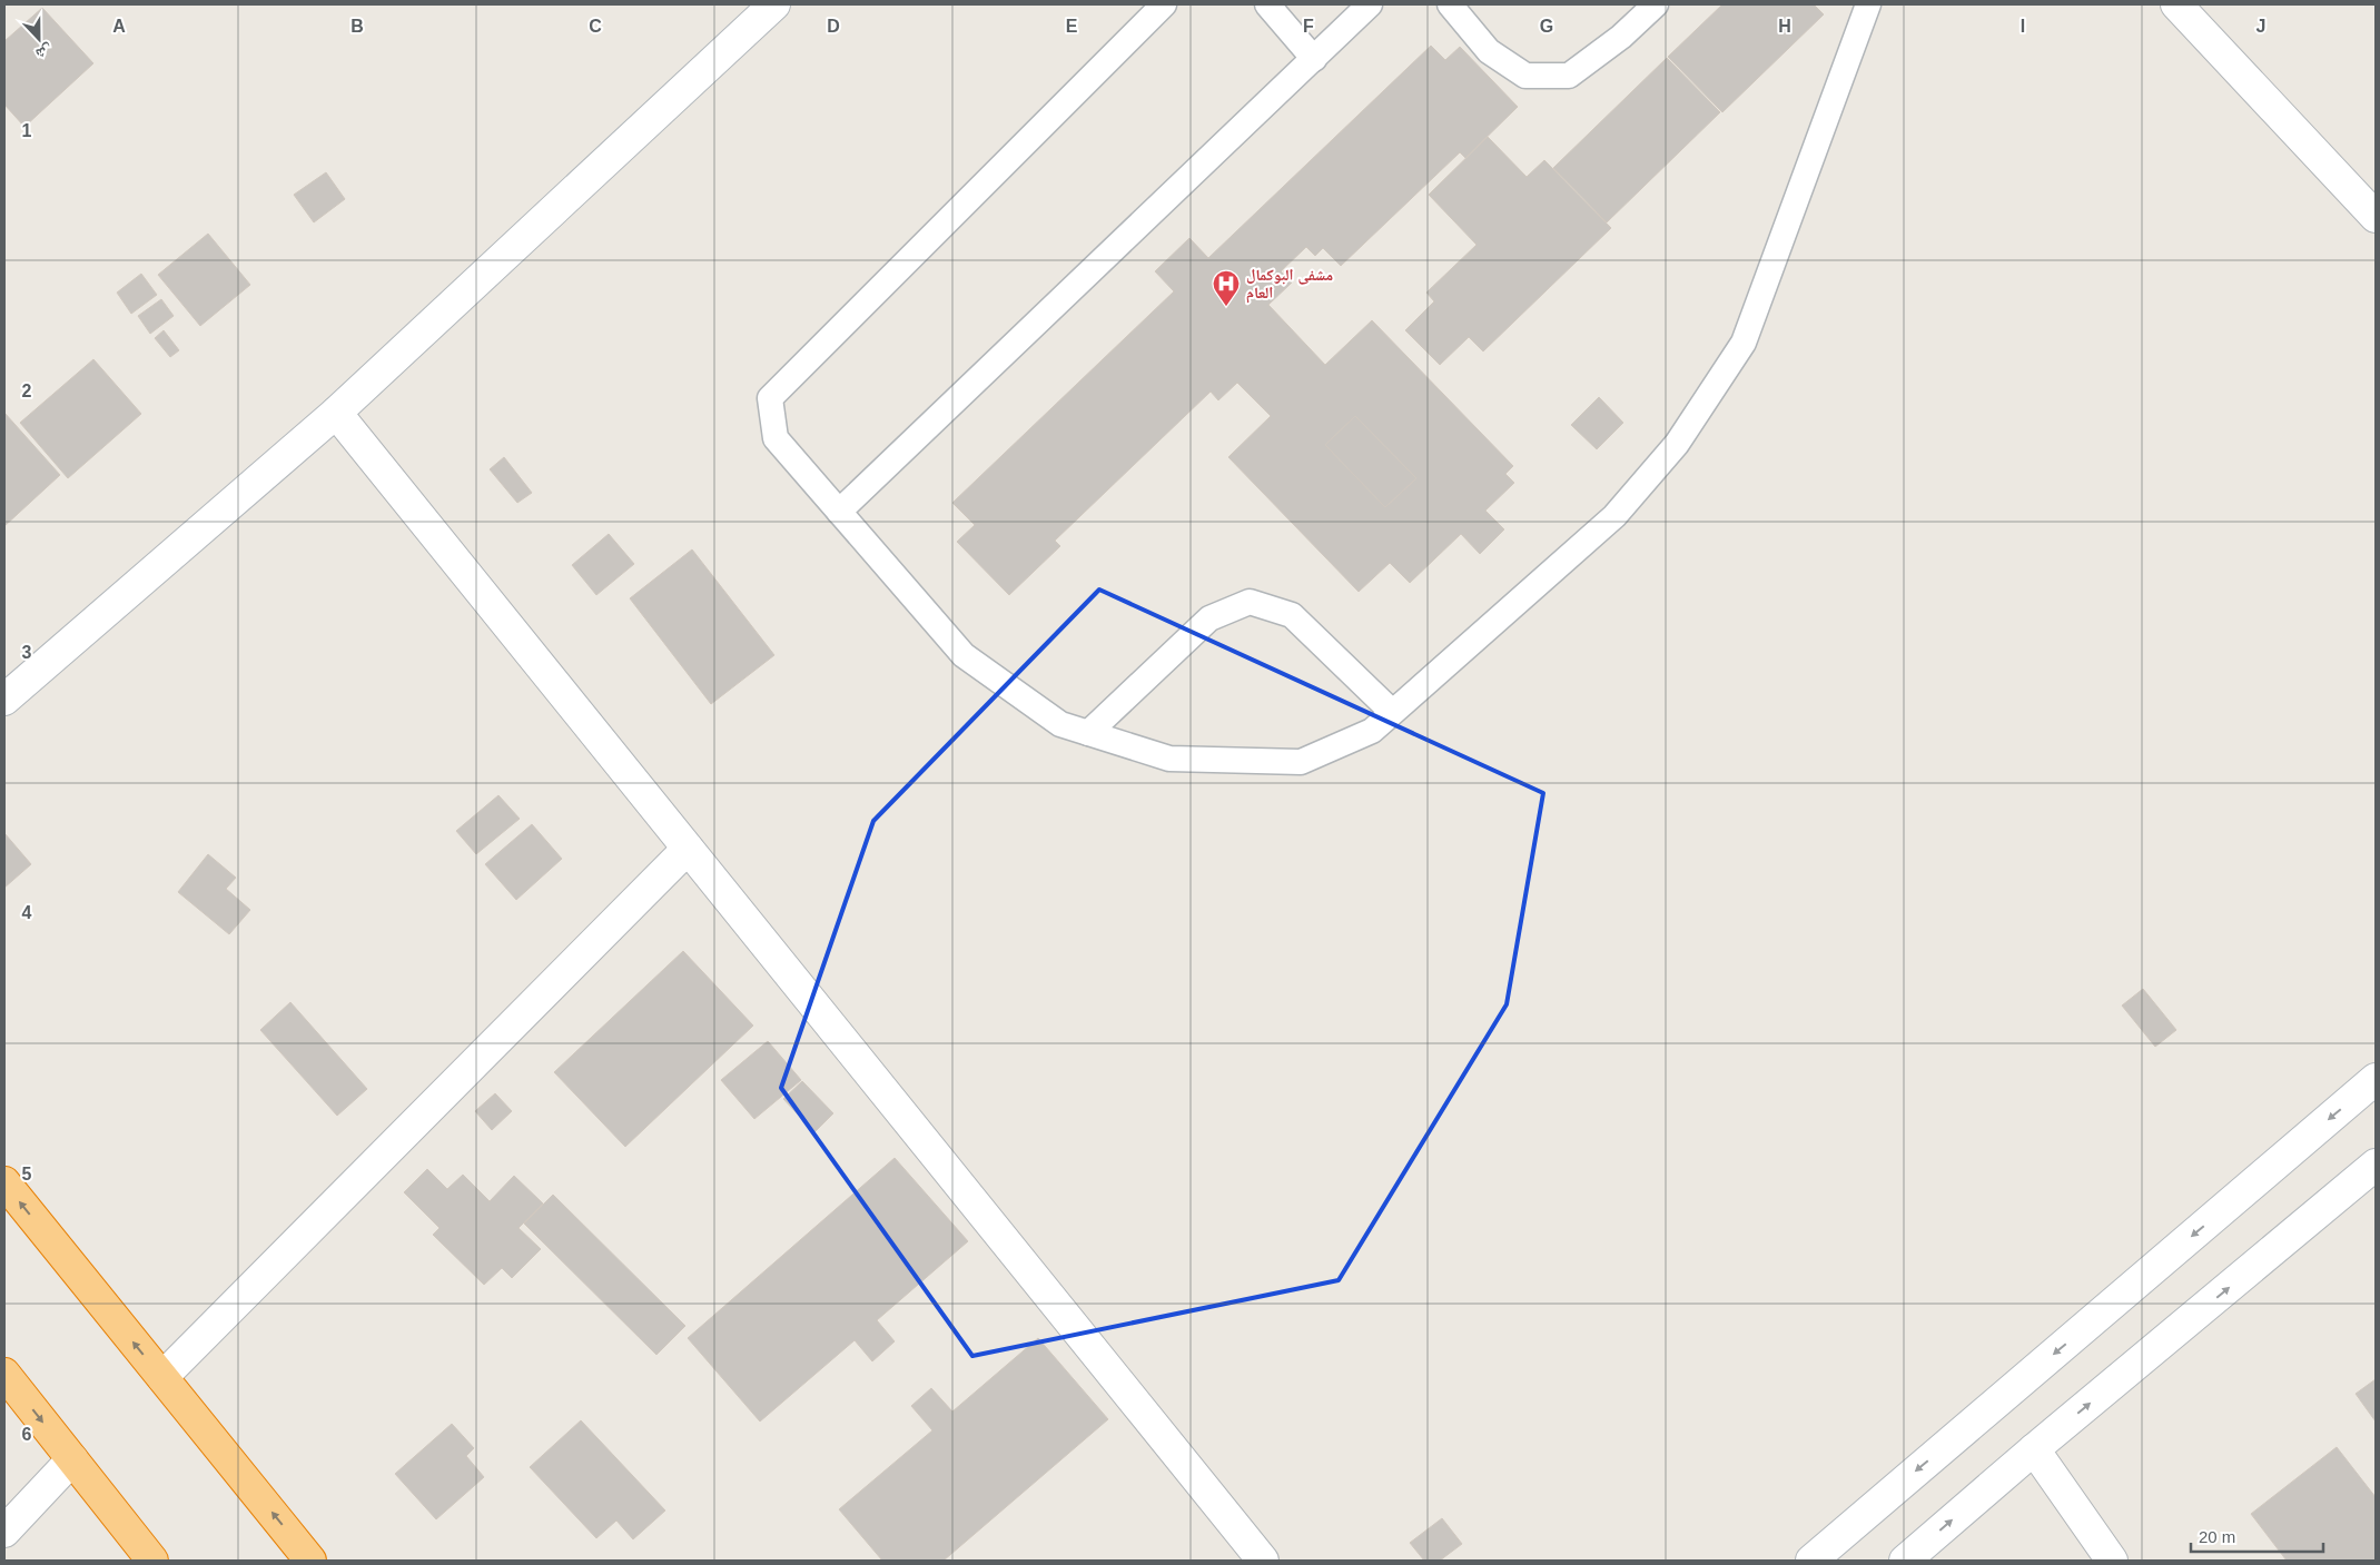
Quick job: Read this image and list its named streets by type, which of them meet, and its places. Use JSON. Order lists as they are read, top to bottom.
{
  "places": {
    "hospital": ["مشفى البوكمال العام"]
  },
  "scale_bar": "20 m",
  "north": "bottom",
  "grid": {
    "columns": [
      "A",
      "B",
      "C",
      "D",
      "E",
      "F",
      "G",
      "H",
      "I",
      "J"
    ],
    "rows": [
      "1",
      "2",
      "3",
      "4",
      "5",
      "6"
    ]
  }
}
